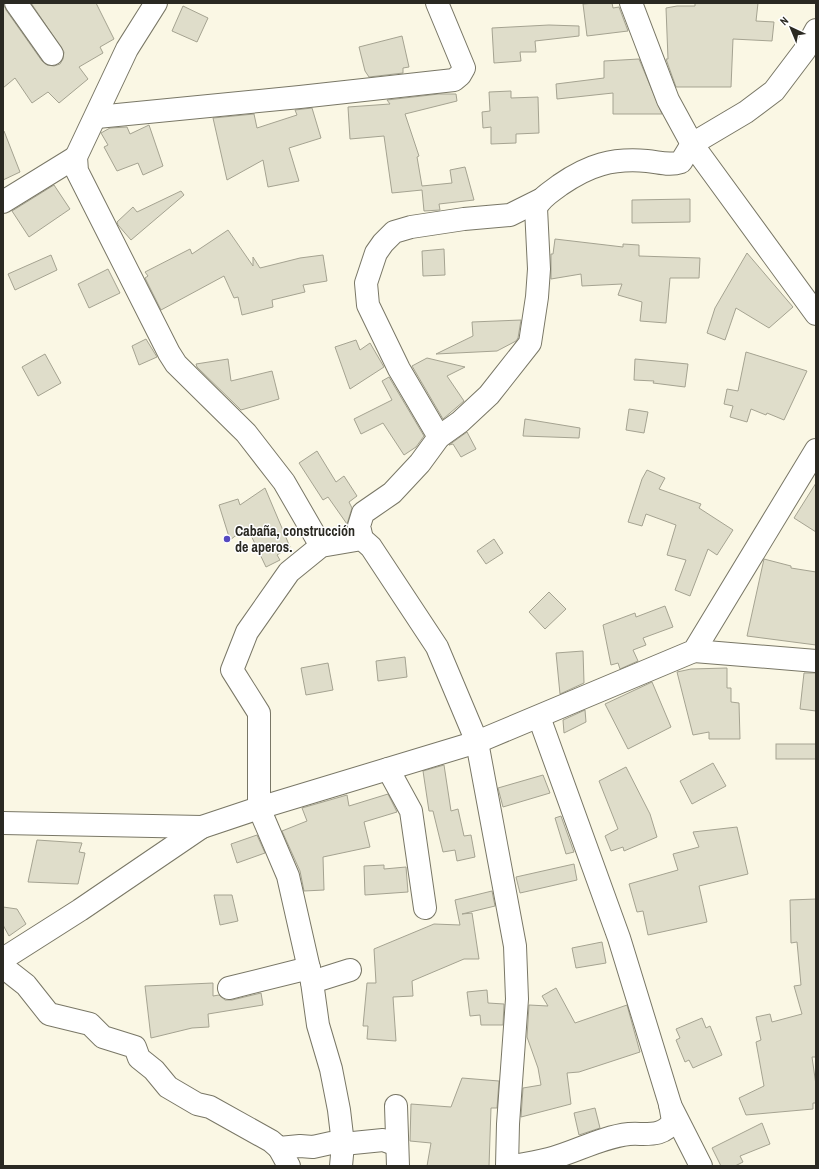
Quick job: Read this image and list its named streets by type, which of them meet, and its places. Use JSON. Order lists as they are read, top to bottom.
{
  "places": ["Cabaña, construcción de aperos."],
  "north": "top left"
}
